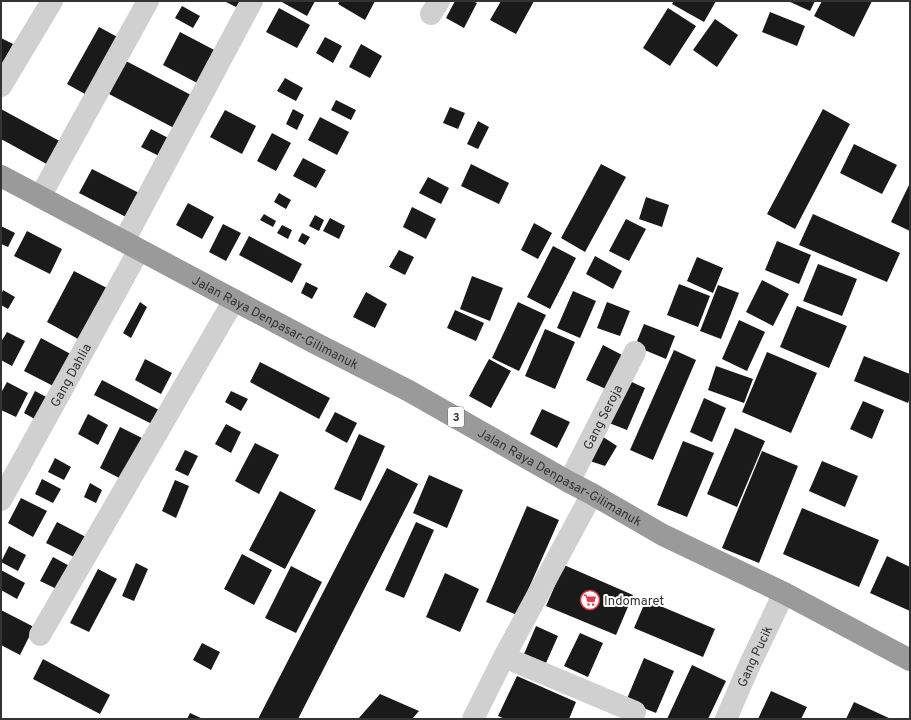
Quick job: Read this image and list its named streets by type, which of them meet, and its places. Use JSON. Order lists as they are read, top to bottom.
{
  "streets": {
    "highway": ["Jalan Raya Denpasar-Gilimanuk", "3"],
    "street": ["Gang Dahlia", "Gang Seroja", "Gang Pucik"]
  },
  "crossings": [
    ["Jalan Raya Denpasar-Gilimanuk", "Gang Dahlia"],
    ["Jalan Raya Denpasar-Gilimanuk", "Gang Seroja"],
    ["Jalan Raya Denpasar-Gilimanuk", "Gang Pucik"]
  ],
  "places": {
    "supermarket": ["Indomaret"]
  }
}
